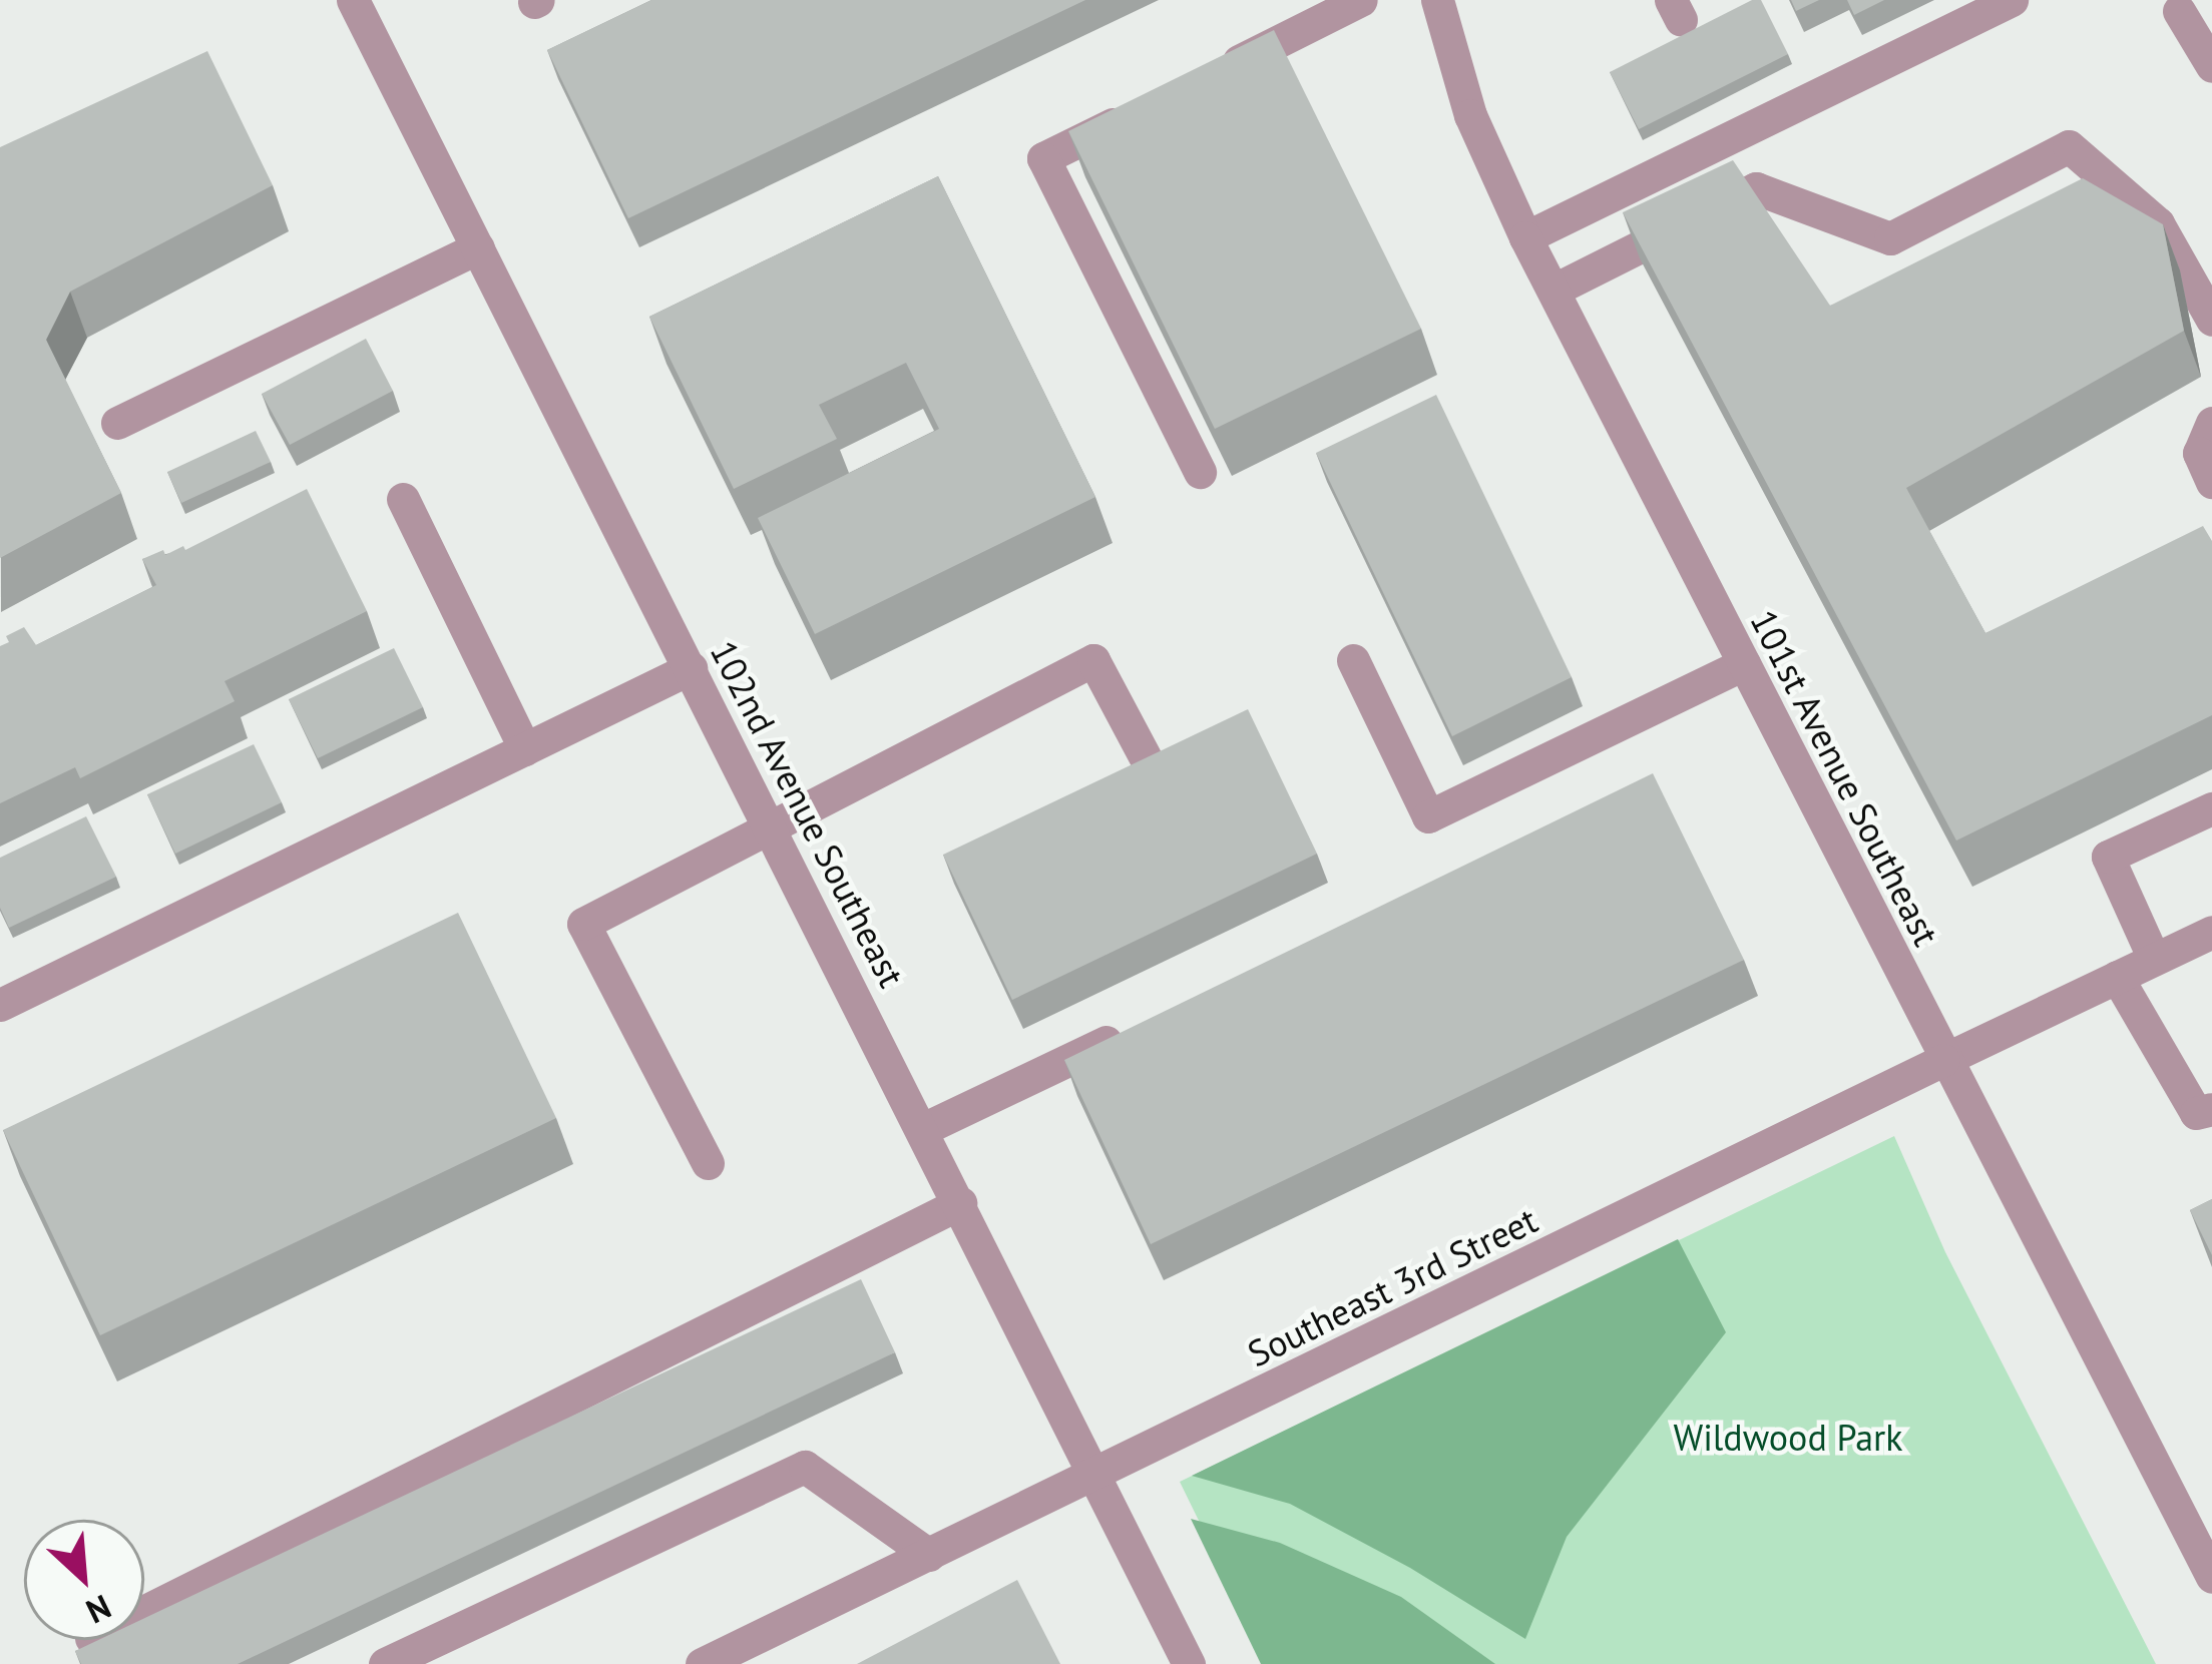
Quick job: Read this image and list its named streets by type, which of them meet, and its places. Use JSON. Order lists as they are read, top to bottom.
{
  "streets": {
    "street": ["101st Avenue Southeast", "102nd Avenue Southeast", "Southeast 3rd Street"]
  },
  "crossings": [
    ["101st Avenue Southeast", "Southeast 3rd Street"],
    ["102nd Avenue Southeast", "Southeast 3rd Street"]
  ],
  "parks": ["Wildwood Park"],
  "north": "bottom right"
}
